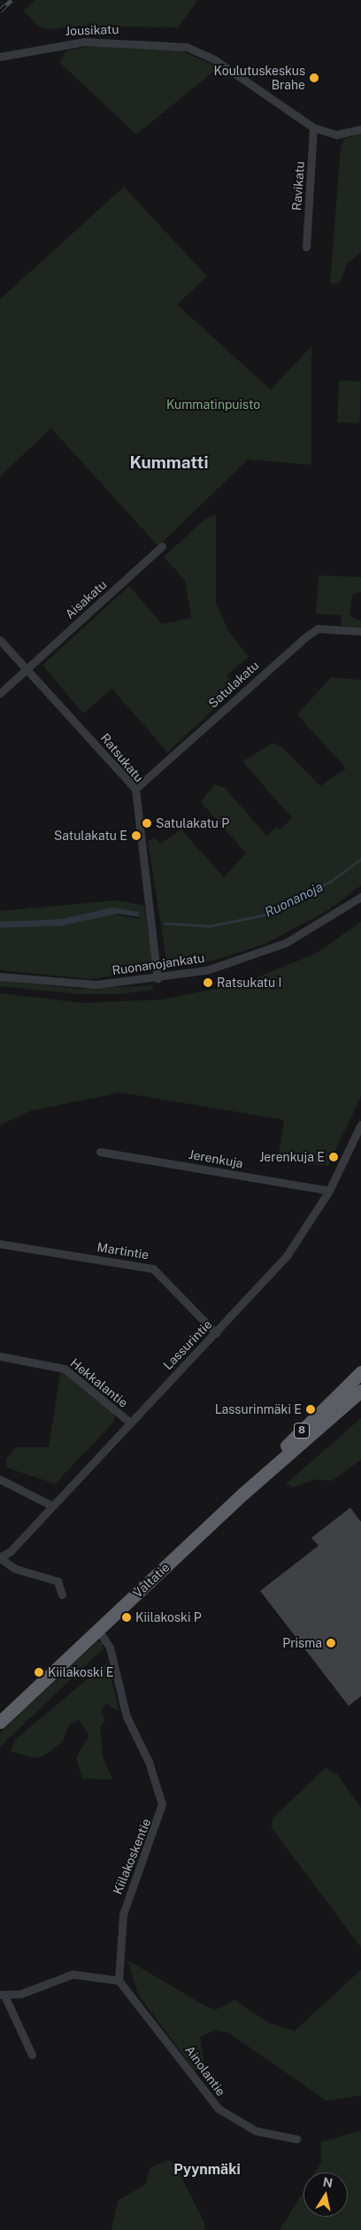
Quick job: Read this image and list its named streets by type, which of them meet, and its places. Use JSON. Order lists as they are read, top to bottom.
{
  "streets": {
    "highway": ["8", "Valtatie"],
    "street": [
      "Jousikatu",
      "Ravikatu",
      "Aisakatu",
      "Satulakatu",
      "Ratsukatu",
      "Ruonanojankatu",
      "Jerenkuja",
      "Martintie",
      "Lassurintie",
      "Hekkalantie",
      "Kiilakoskentie",
      "Ainolantie"
    ]
  },
  "crossings": [
    ["Jousikatu", "Ravikatu"],
    ["Aisakatu", "Ratsukatu"],
    ["Satulakatu", "Ratsukatu"],
    ["Ratsukatu", "Ruonanojankatu"],
    ["Jerenkuja", "Lassurintie"],
    ["Martintie", "Lassurintie"],
    ["Lassurintie", "Hekkalantie"],
    ["Valtatie", "Kiilakoskentie"],
    ["Kiilakoskentie", "Ainolantie"]
  ],
  "districts": ["Kummatti", "Pyynmäki"],
  "water": ["Ruonanoja"],
  "parks": ["Kummatinpuisto"],
  "places": [
    "Koulutuskeskus Brahe",
    "Satulakatu P",
    "Satulakatu E",
    "Ratsukatu I",
    "Jerenkuja E",
    "Lassurinmäki E",
    "Kiilakoski P",
    "Prisma",
    "Kiilakoski E"
  ],
  "north": "top"
}
